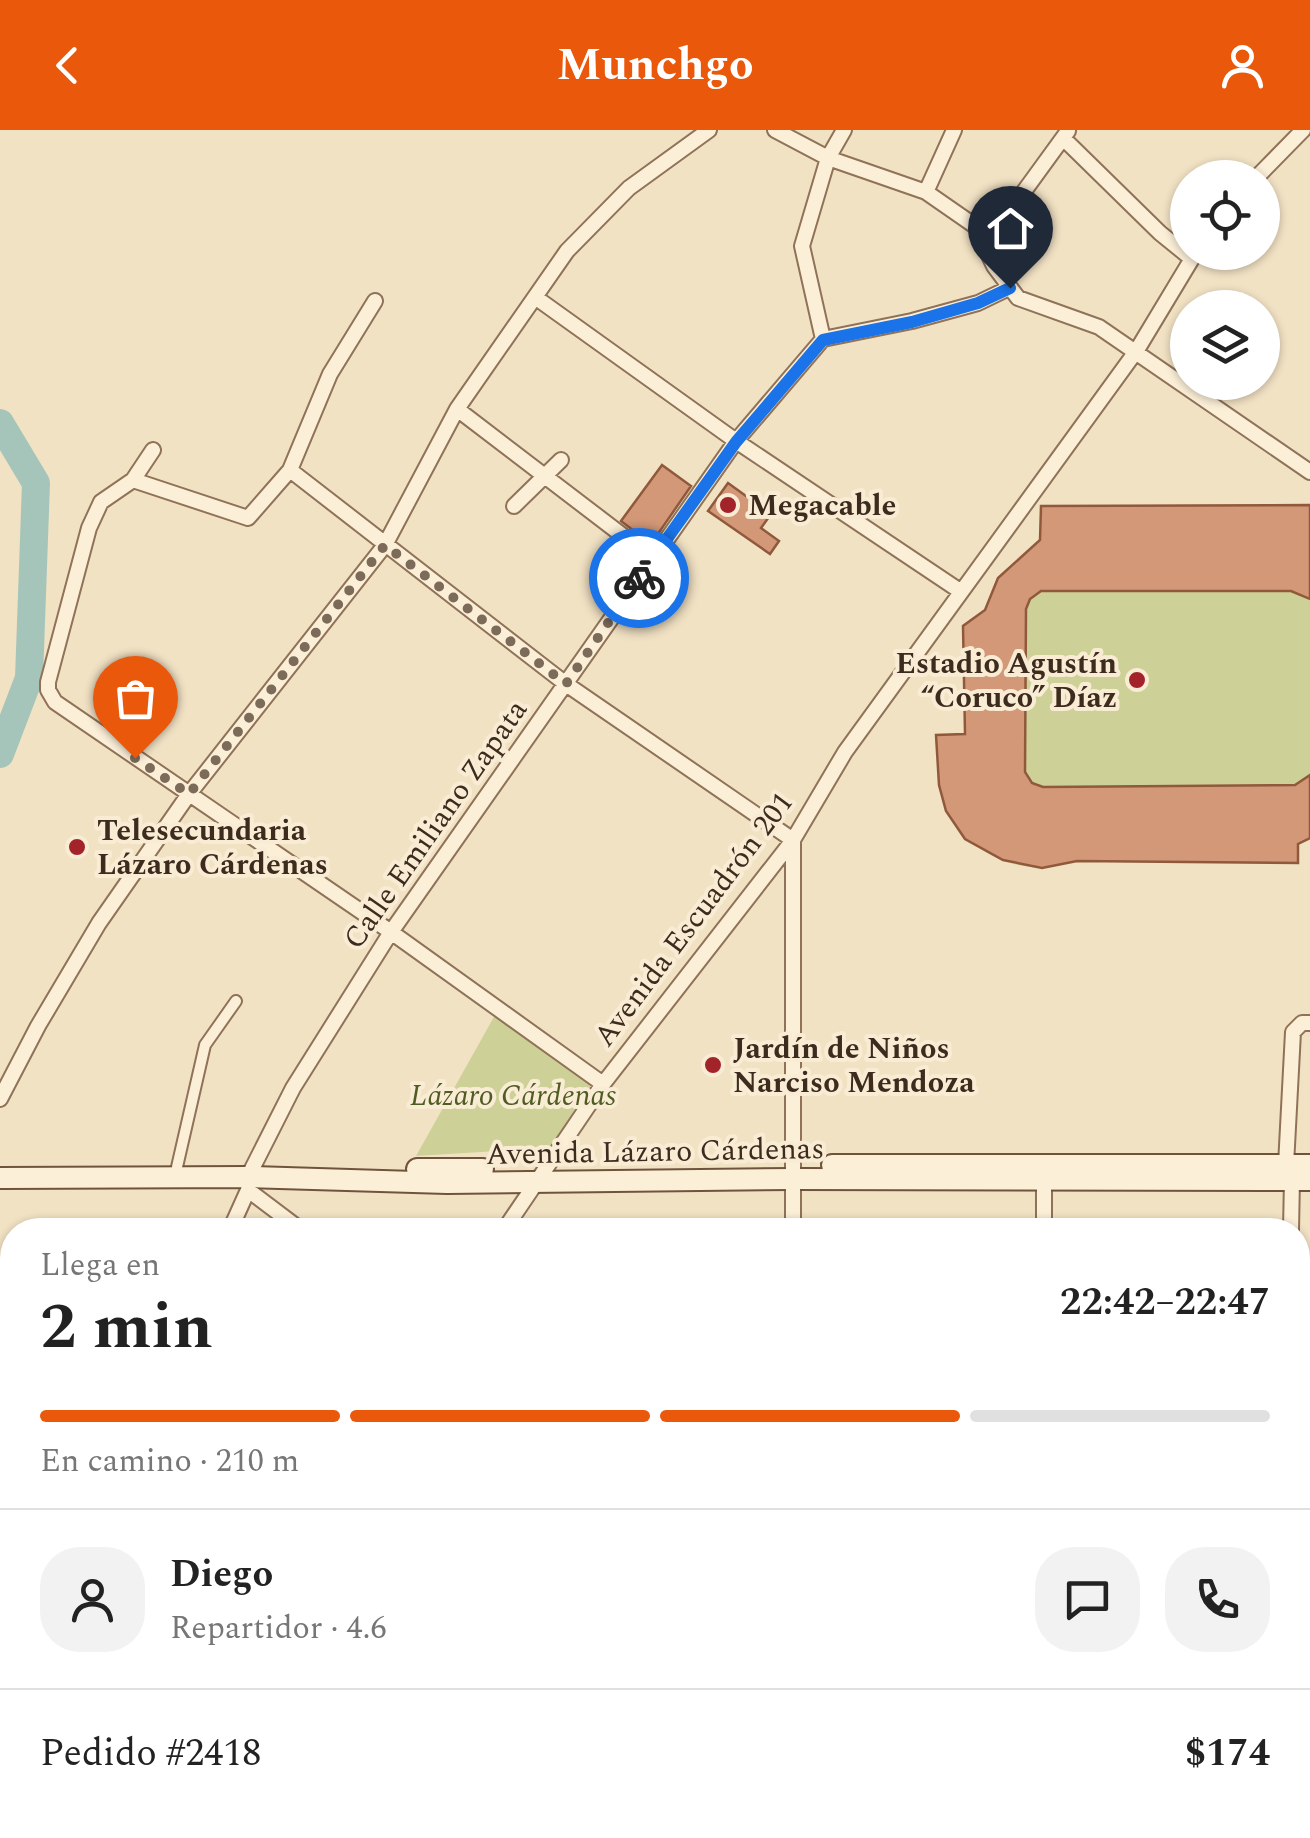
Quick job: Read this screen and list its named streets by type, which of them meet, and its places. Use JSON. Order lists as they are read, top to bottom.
{
  "streets": {
    "main road": ["Avenida Lázaro Cárdenas"],
    "street": ["Calle Emiliano Zapata", "Avenida Escuadrón 201"]
  },
  "crossings": [
    ["Calle Emiliano Zapata", "Avenida Lázaro Cárdenas"],
    ["Avenida Escuadrón 201", "Avenida Lázaro Cárdenas"]
  ],
  "parks": ["Lázaro Cárdenas"],
  "places": [
    "Megacable",
    "Estadio Agustín “Coruco” Díaz",
    "Telesecundaria Lázaro Cárdenas",
    "Jardín de Niños Narciso Mendoza"
  ],
  "page": {
    "header": "Munchgo",
    "heading": ["2 min", "Llega en", "22:42–22:47"],
    "panel": [
      "Diego",
      "Repartidor · 4.6",
      "Pedido #2418",
      "$174"
    ],
    "bar": "En camino · 210 m"
  }
}
